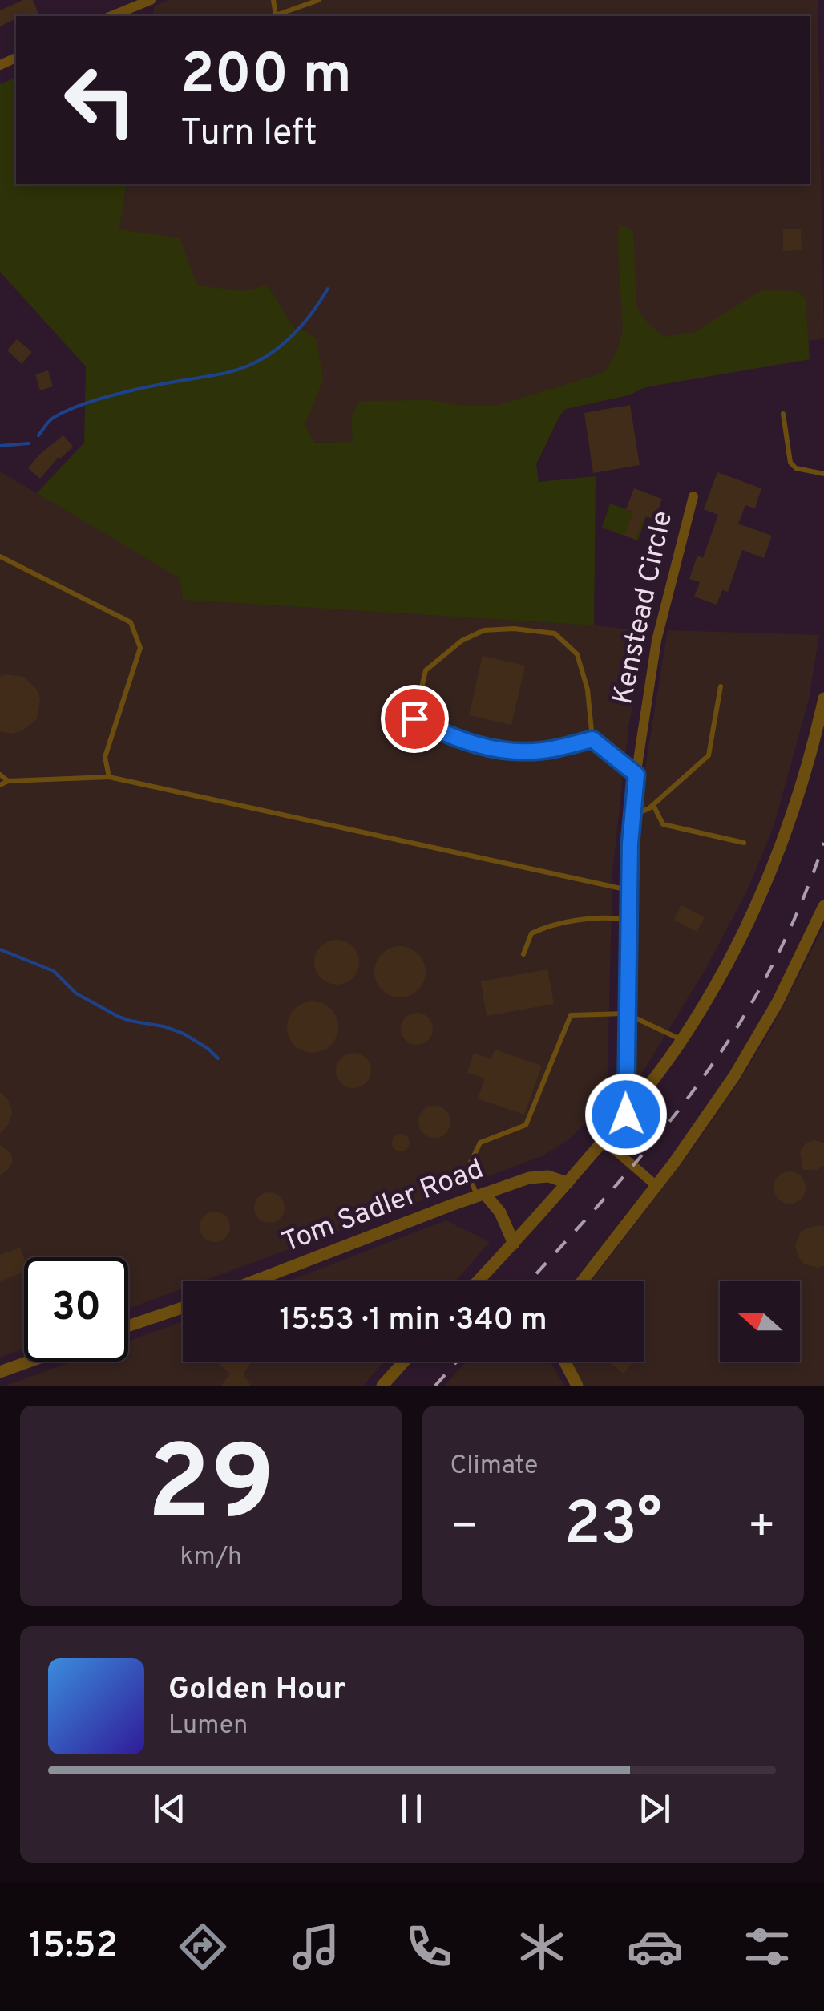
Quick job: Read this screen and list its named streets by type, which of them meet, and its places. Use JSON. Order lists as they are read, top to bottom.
{
  "streets": {
    "street": ["Kenstead Circle", "Tom Sadler Road"]
  },
  "north": "left",
  "page": {
    "turn": ["200 m", "Turn left"],
    "limit": "30",
    "trip": "15:53 · 1 min · 340 m",
    "tile": [
      ["29", "km/h"],
      "Climate"
    ],
    "heat": ["−", "23°", "+"],
    "song": ["Golden Hour", "Lumen"],
    "tabs": "15:52"
  }
}
